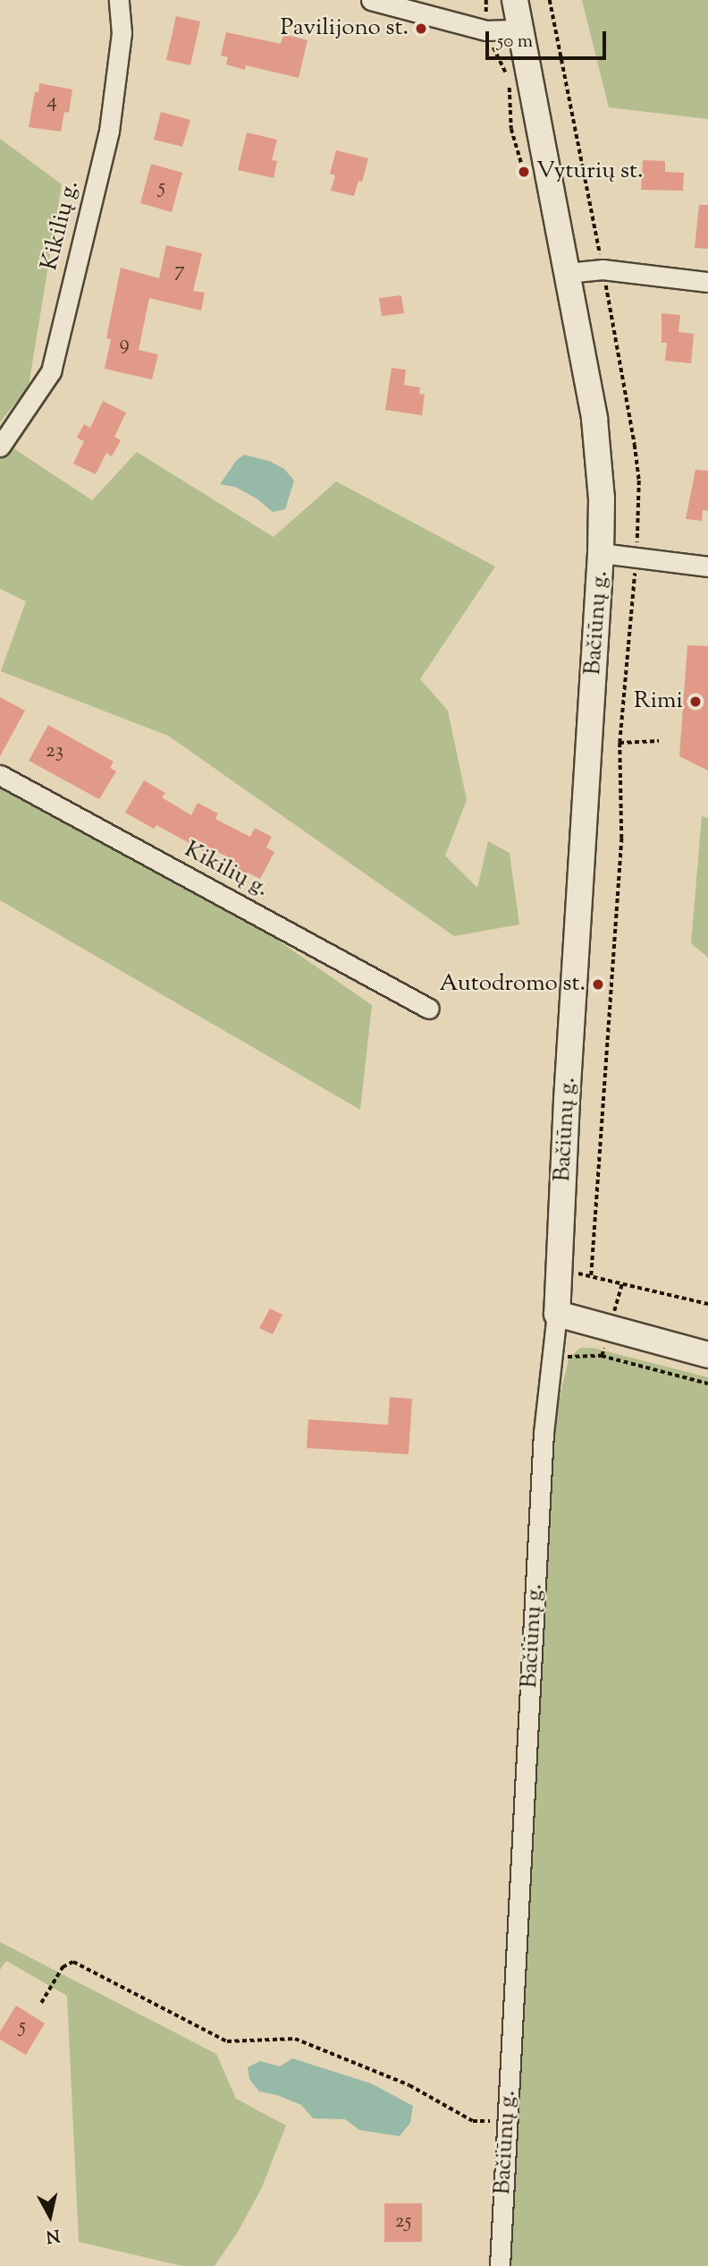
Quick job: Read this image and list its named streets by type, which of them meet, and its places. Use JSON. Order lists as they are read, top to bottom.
{
  "streets": {
    "main road": ["Bačiūnų g."],
    "street": ["Kikilių g."]
  },
  "places": [
    "Pavilijono st.",
    "Vyturių st.",
    "Rimi",
    "Autodromo st."
  ],
  "house_numbers": [
    "4",
    "5",
    "7",
    "9",
    "23",
    "5",
    "25"
  ],
  "scale_bar": "50 m",
  "north": "bottom"
}
